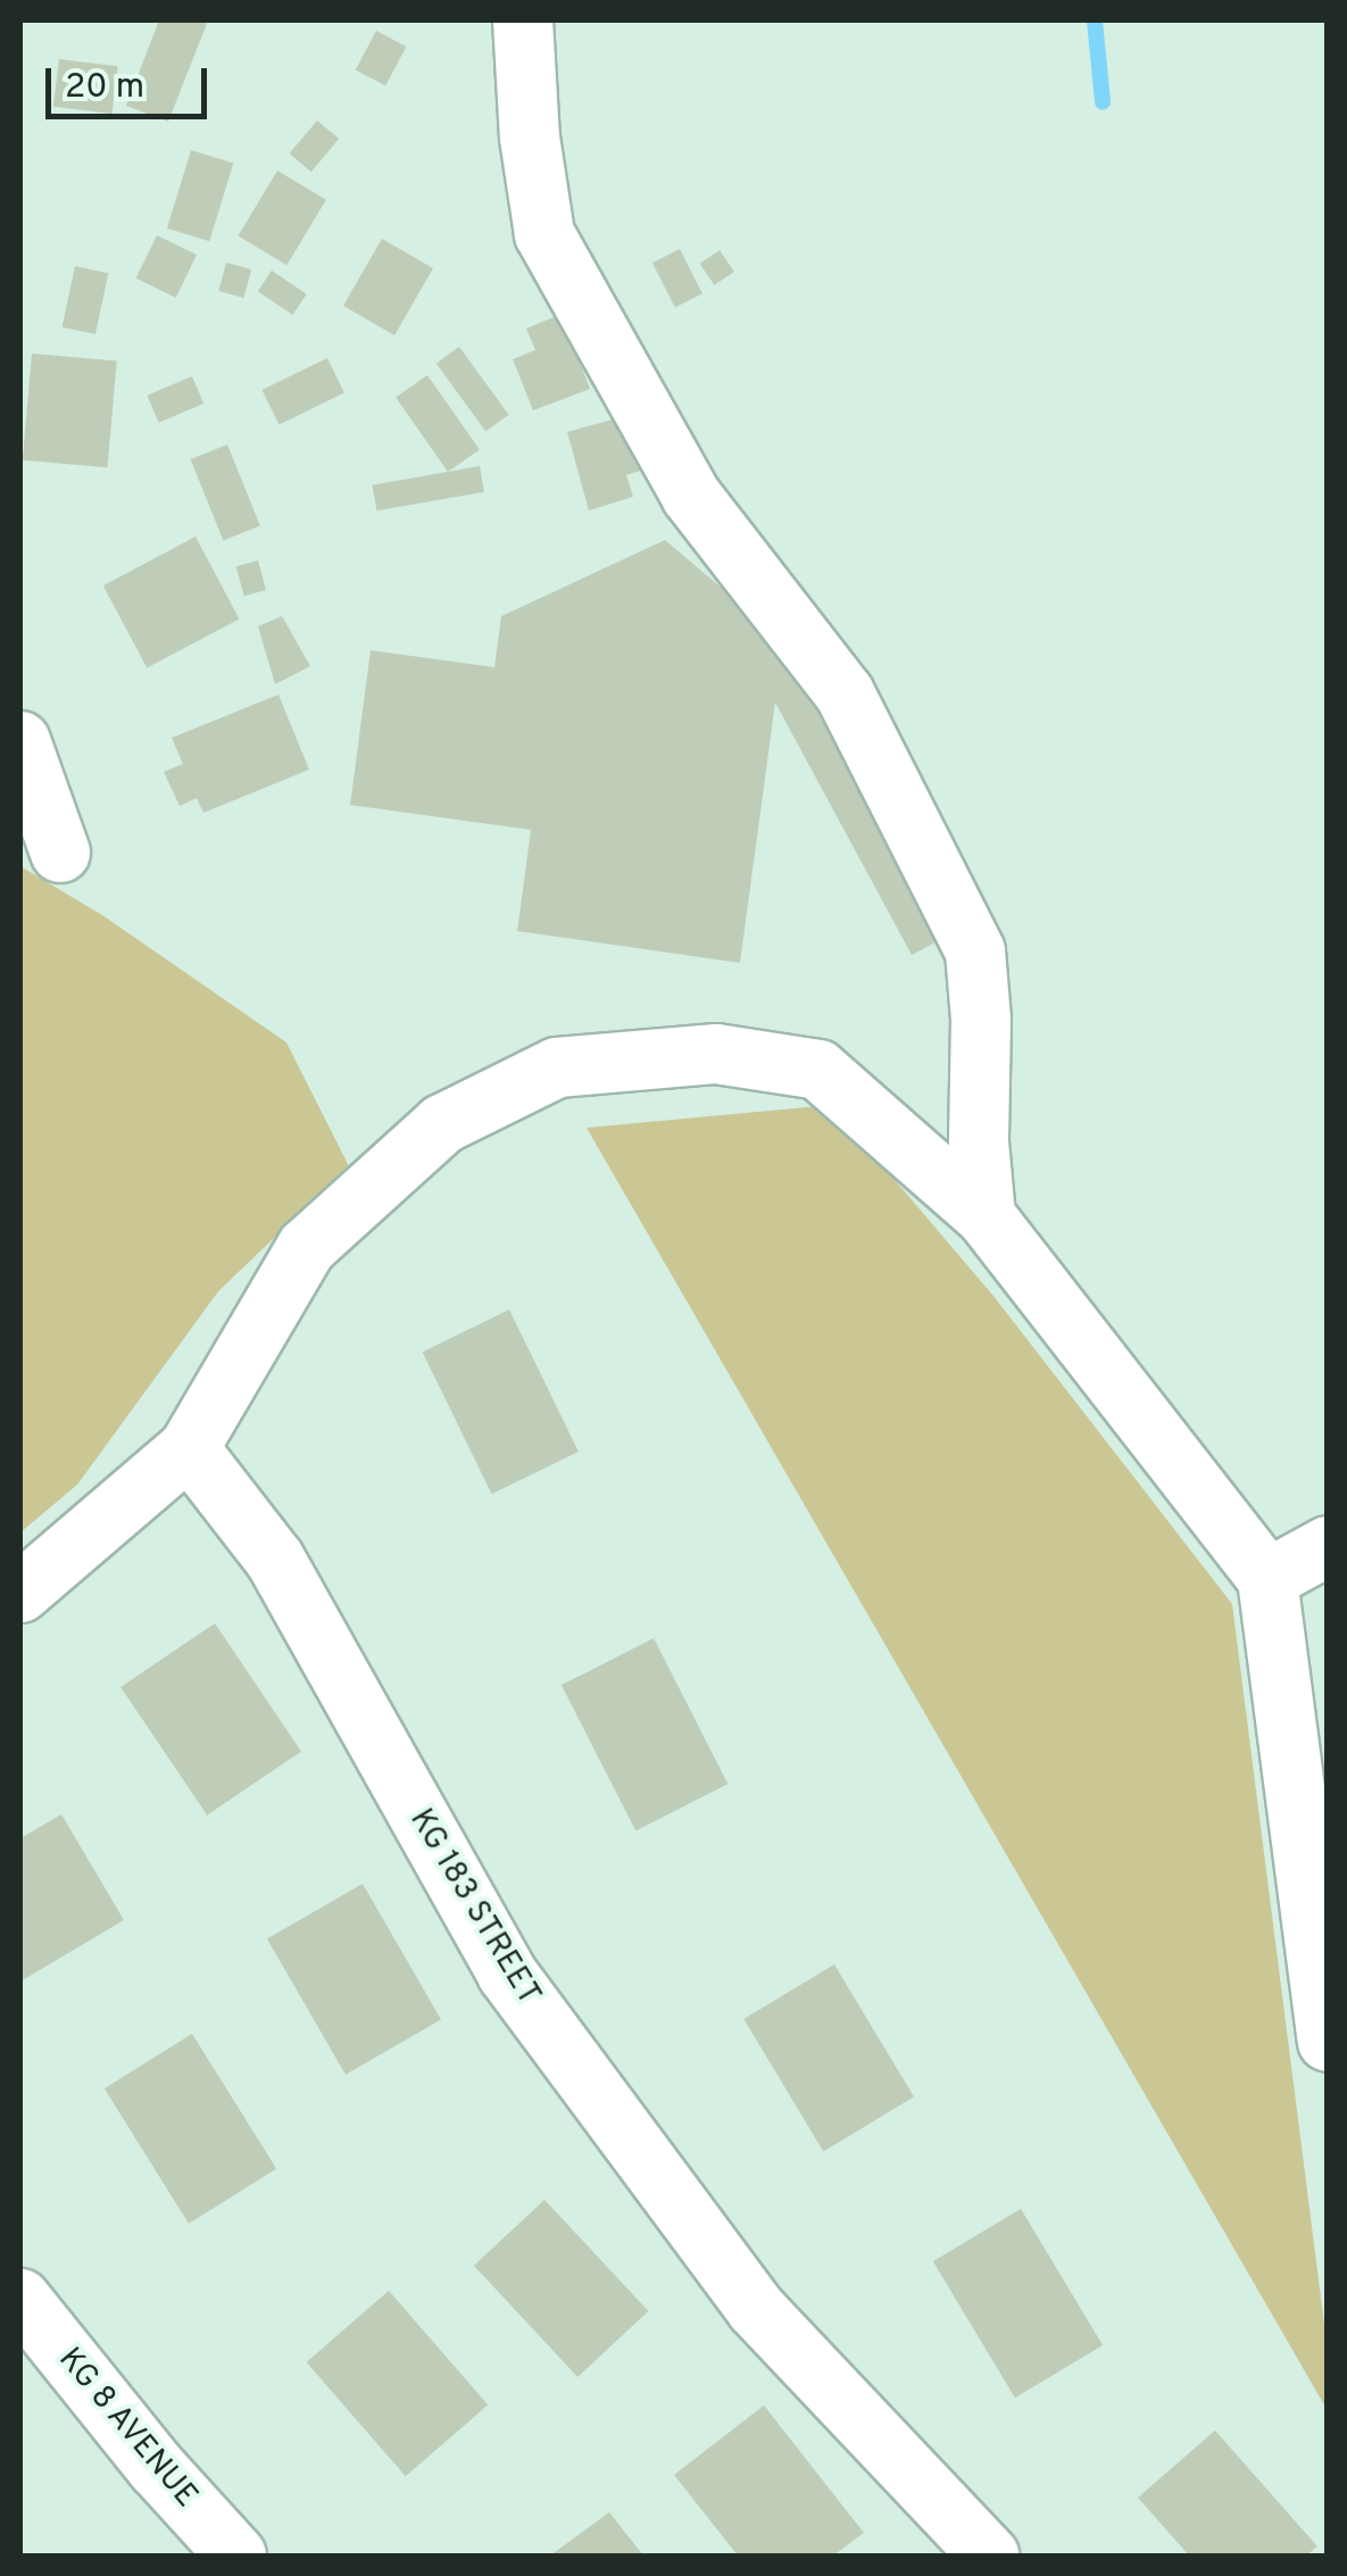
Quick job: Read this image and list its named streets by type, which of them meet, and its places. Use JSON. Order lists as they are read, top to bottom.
{
  "streets": {
    "street": ["KG 183 STREET", "KG 8 AVENUE"]
  },
  "scale_bar": "20 m"
}
